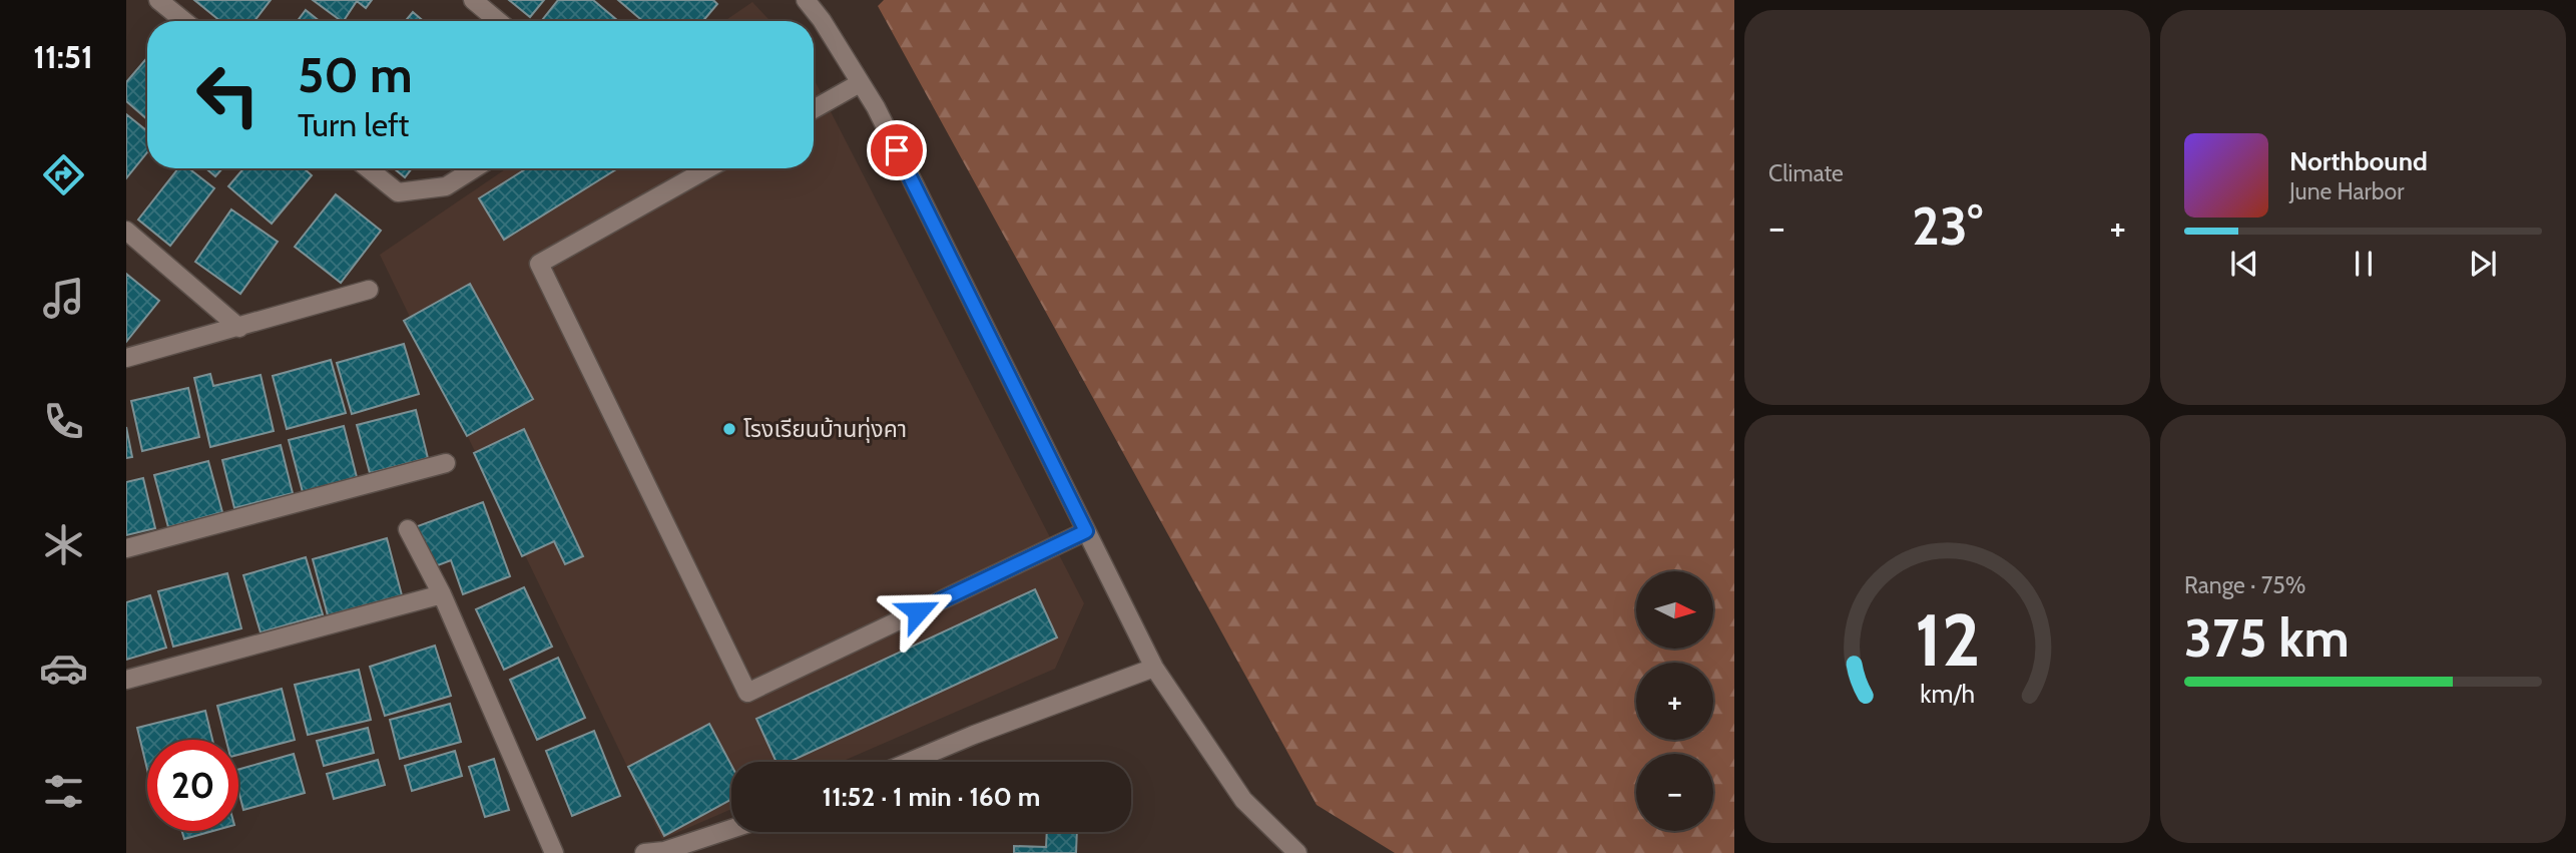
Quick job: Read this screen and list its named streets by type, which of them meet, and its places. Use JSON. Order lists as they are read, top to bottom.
{
  "places": ["โรงเรียนบ้านทุ่งคา"],
  "north": "right",
  "page": {
    "tabs": "11:51",
    "tile": [
      "Climate",
      ["Range · 75%", "375 km"]
    ],
    "turn": ["50 m", "Turn left"],
    "song": ["Northbound", "June Harbor"],
    "heat": ["−", "23°", "+"],
    "map_buttons": ["+", "−"],
    "limit": "20",
    "trip": "11:52 · 1 min · 160 m",
    "gauge": ["12", "km/h"]
  }
}
